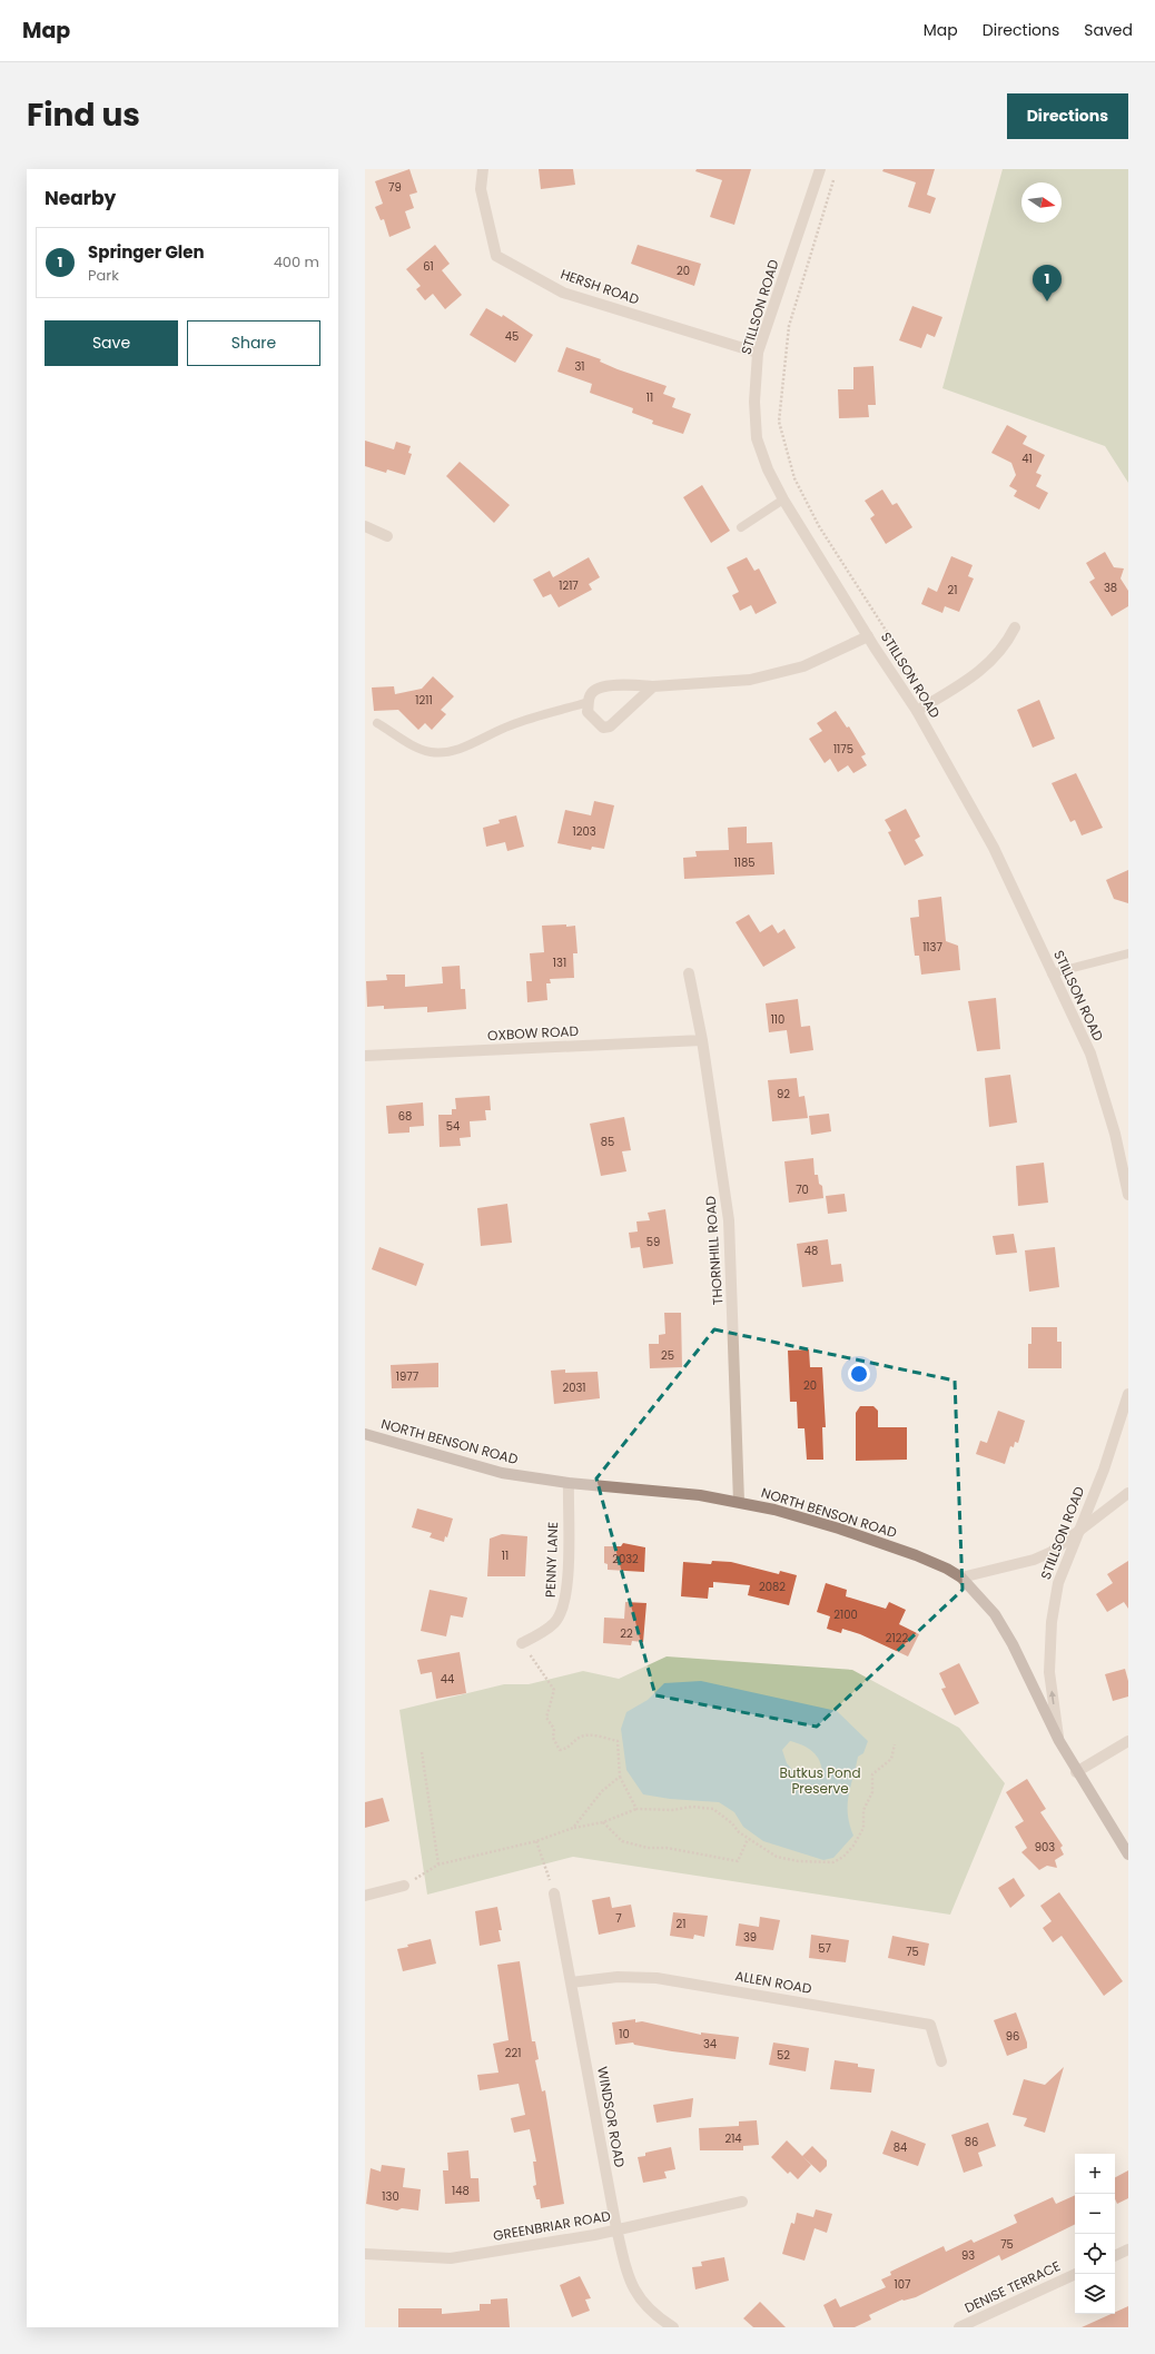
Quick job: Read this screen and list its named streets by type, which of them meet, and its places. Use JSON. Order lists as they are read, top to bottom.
{
  "streets": {
    "main road": ["STILLSON ROAD", "NORTH BENSON ROAD"],
    "street": [
      "HERSH ROAD",
      "OXBOW ROAD",
      "THORNHILL ROAD",
      "PENNY LANE",
      "ALLEN ROAD",
      "WINDSOR ROAD",
      "GREENBRIAR ROAD",
      "DENISE TERRACE"
    ]
  },
  "crossings": [
    ["HERSH ROAD", "STILLSON ROAD"],
    ["STILLSON ROAD", "NORTH BENSON ROAD"],
    ["OXBOW ROAD", "THORNHILL ROAD"],
    ["THORNHILL ROAD", "NORTH BENSON ROAD"],
    ["NORTH BENSON ROAD", "PENNY LANE"],
    ["ALLEN ROAD", "WINDSOR ROAD"],
    ["WINDSOR ROAD", "GREENBRIAR ROAD"]
  ],
  "parks": ["Butkus Pond Preserve"],
  "house_numbers": [
    "79",
    "61",
    "20",
    "45",
    "31",
    "11",
    "41",
    "1217",
    "38",
    "21",
    "1211",
    "1175",
    "1203",
    "1185",
    "1137",
    "131",
    "110",
    "92",
    "68",
    "54",
    "85",
    "70",
    "59",
    "48",
    "25",
    "1977",
    "20",
    "2031",
    "11",
    "2032",
    "2082",
    "2100",
    "22",
    "2122",
    "44",
    "903",
    "7",
    "21",
    "39",
    "57",
    "75",
    "10",
    "96",
    "34",
    "221",
    "52",
    "214",
    "86",
    "84",
    "148",
    "130",
    "75",
    "93",
    "107"
  ],
  "north": "right",
  "page": {
    "header": "Map",
    "nav": ["Map", "Directions", "Saved"],
    "title": "Find us",
    "buttons": [
      "Directions",
      ["Save", "Share"]
    ],
    "heading": "Nearby",
    "list": [
      {
        "mark": "1",
        "name": "Springer Glen",
        "note": "Park",
        "value": "400 m"
      }
    ],
    "pins": "1",
    "map_buttons": ["+", "−"]
  }
}
